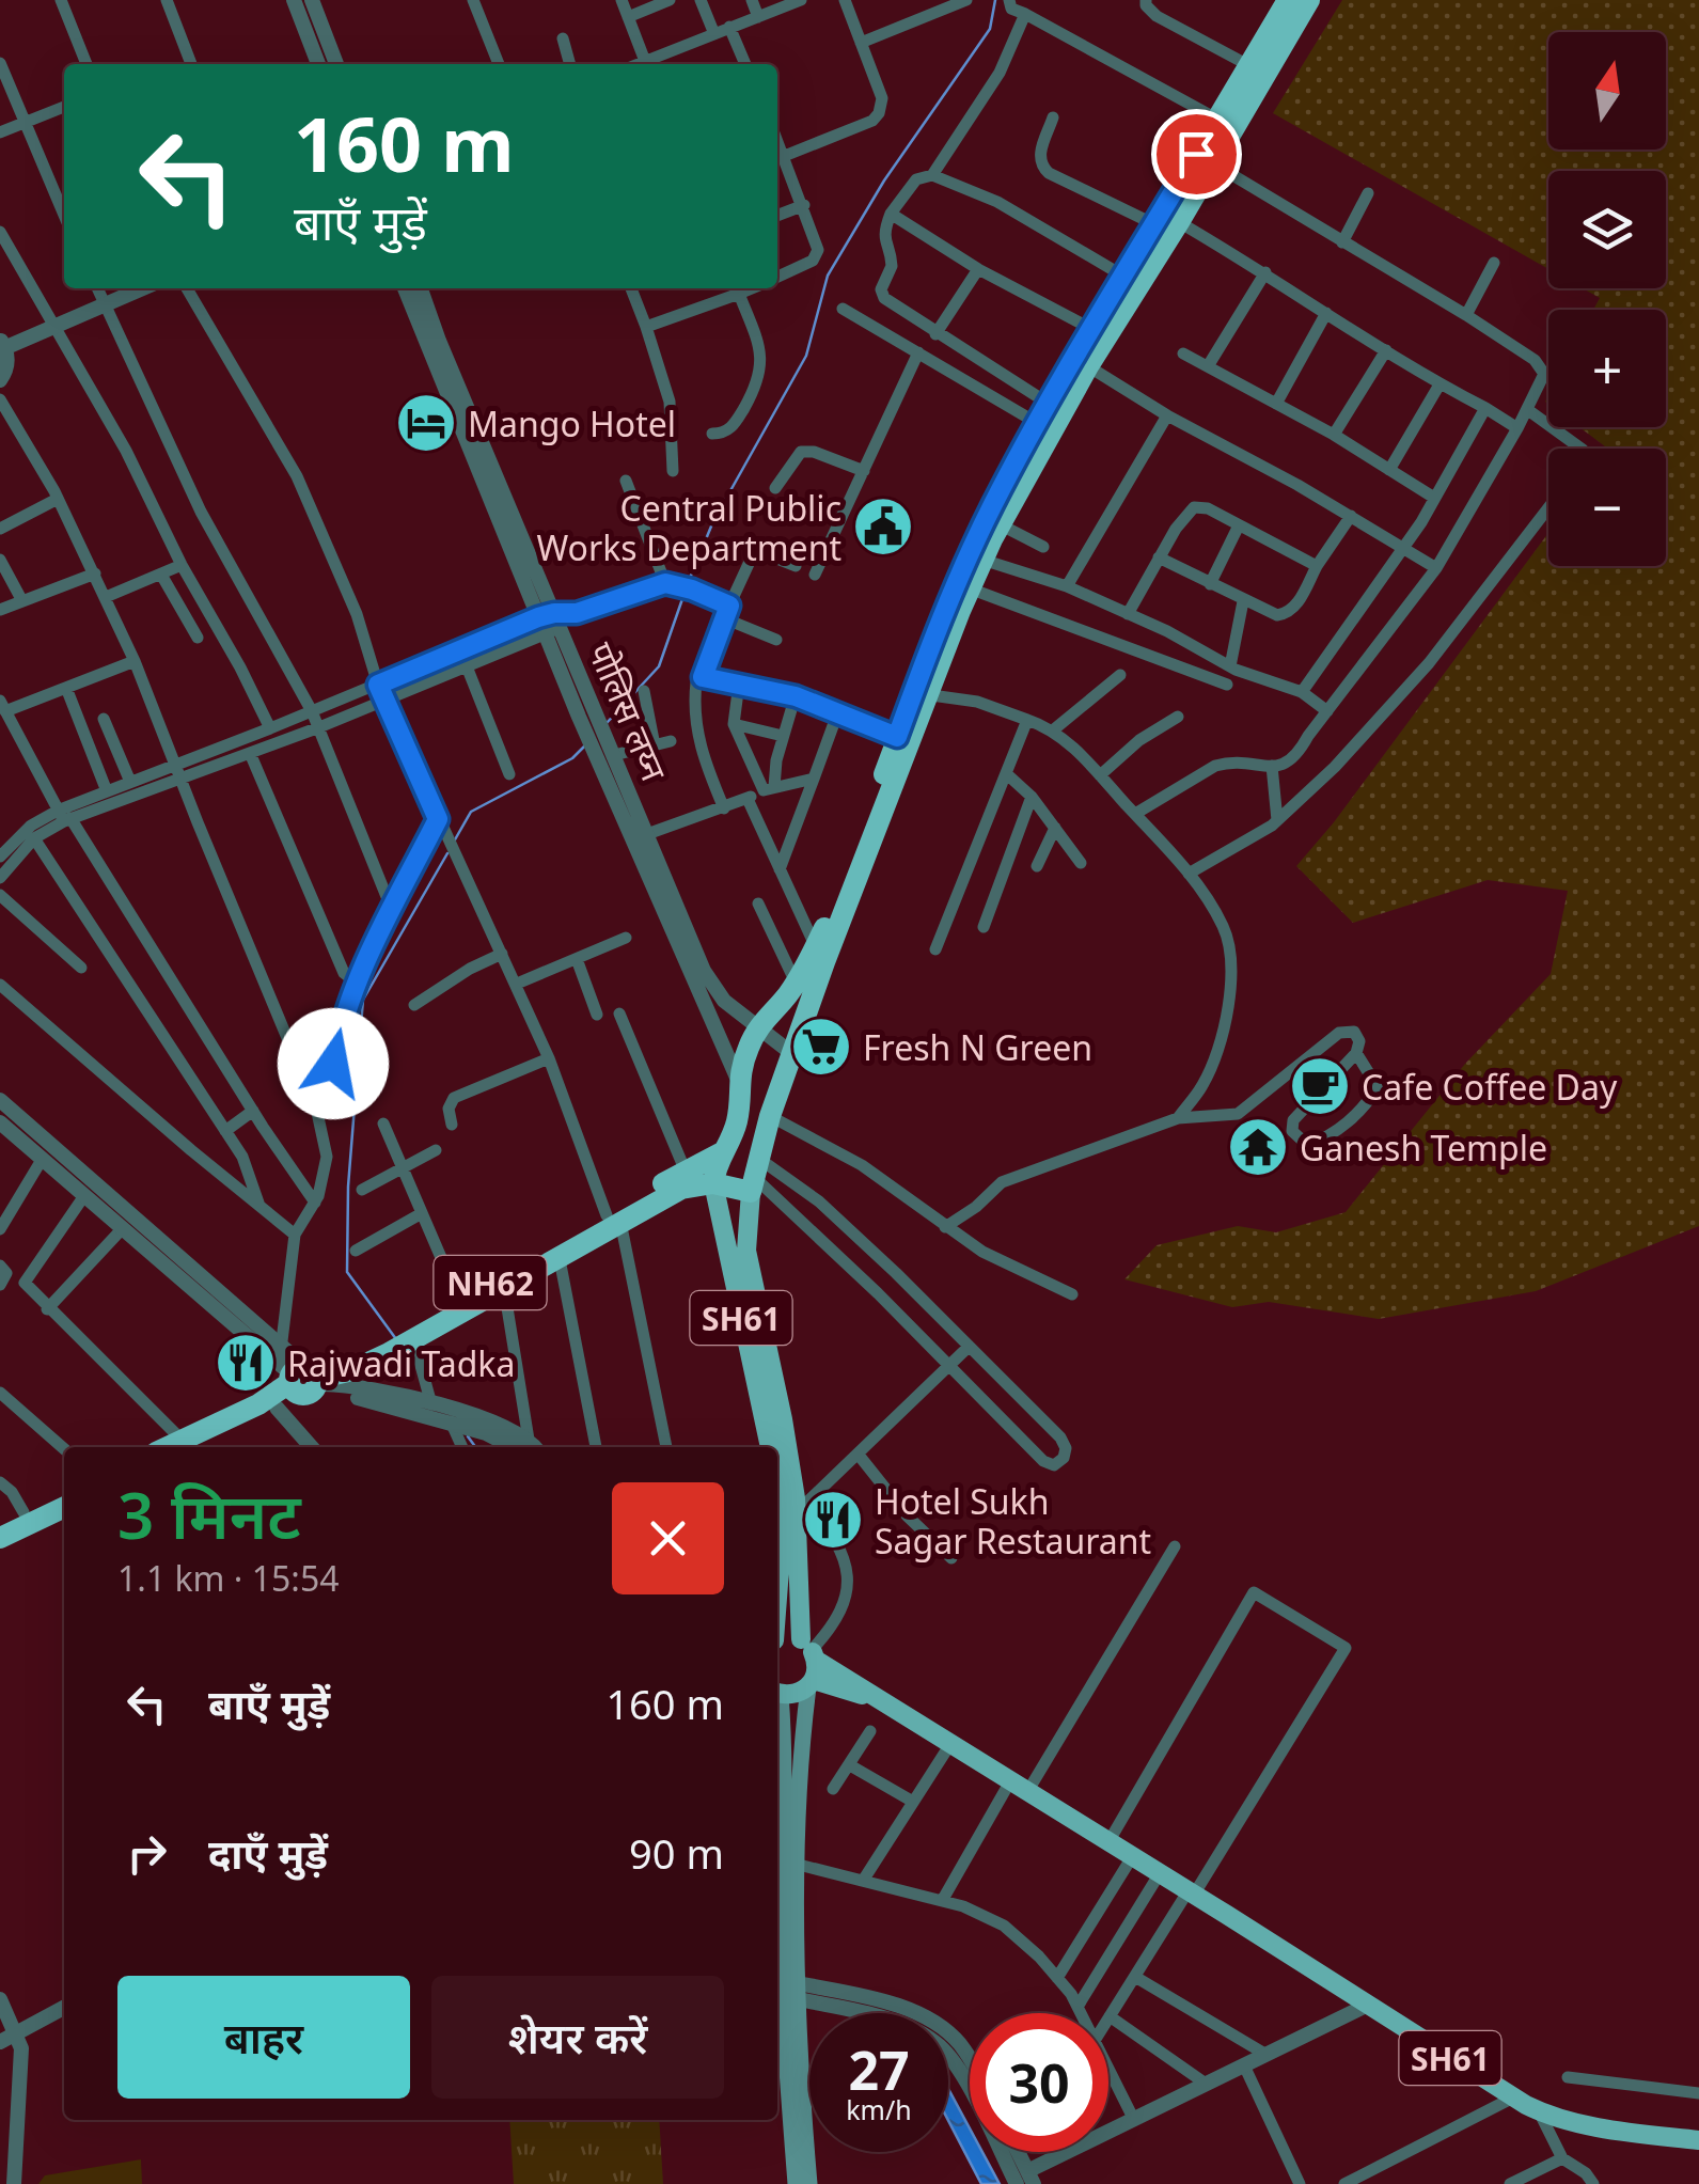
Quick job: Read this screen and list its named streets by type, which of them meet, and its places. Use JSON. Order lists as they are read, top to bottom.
{
  "streets": {
    "highway": ["NH62"],
    "main road": ["SH61"],
    "street": ["पोलिस लय्न"]
  },
  "crossings": [
    ["NH62", "SH61"]
  ],
  "places": {
    "hotel": ["Mango Hotel"],
    "public building": ["Central Public Works Department"],
    "supermarket": ["Fresh N Green"],
    "cafe": ["Cafe Coffee Day"],
    "temple": ["Ganesh Temple"],
    "restaurant": ["Rajwadi Tadka", "Hotel Sukh Sagar Restaurant"]
  },
  "north": "top",
  "page": {
    "map_buttons": ["+", "−"],
    "turn": ["160 m", "बाएँ मुड़ें"],
    "heading": ["3 मिनट", "1.1 km · 15:54"],
    "list": [
      {
        "name": "बाएँ मुड़ें",
        "value": "160 m"
      },
      {
        "name": "दाएँ मुड़ें",
        "value": "90 m"
      }
    ],
    "buttons": ["बाहर", "शेयर करें"],
    "speed": "27 km/h",
    "limit": "30"
  }
}
